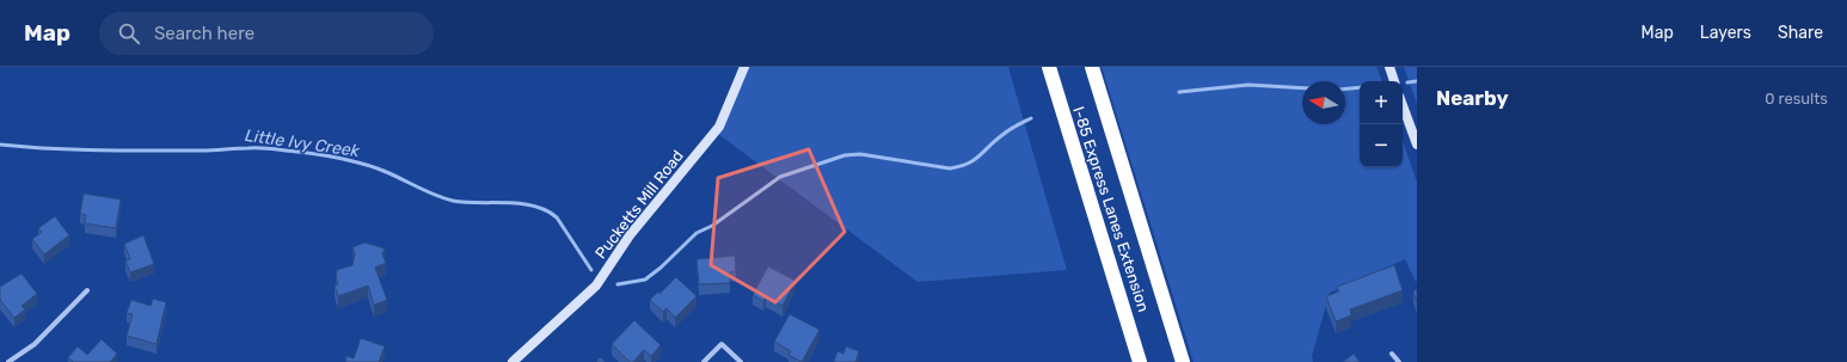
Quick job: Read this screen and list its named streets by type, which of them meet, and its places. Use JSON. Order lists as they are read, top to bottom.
{
  "streets": {
    "highway": ["I-85 Express Lanes Extension"],
    "street": ["Pucketts Mill Road"]
  },
  "water": ["Little Ivy Creek"],
  "north": "left",
  "page": {
    "header": "Map",
    "search": "Search here",
    "nav": ["Map", "Layers", "Share"],
    "heading": ["Nearby", "0 results"],
    "map_buttons": ["+", "−"]
  }
}
